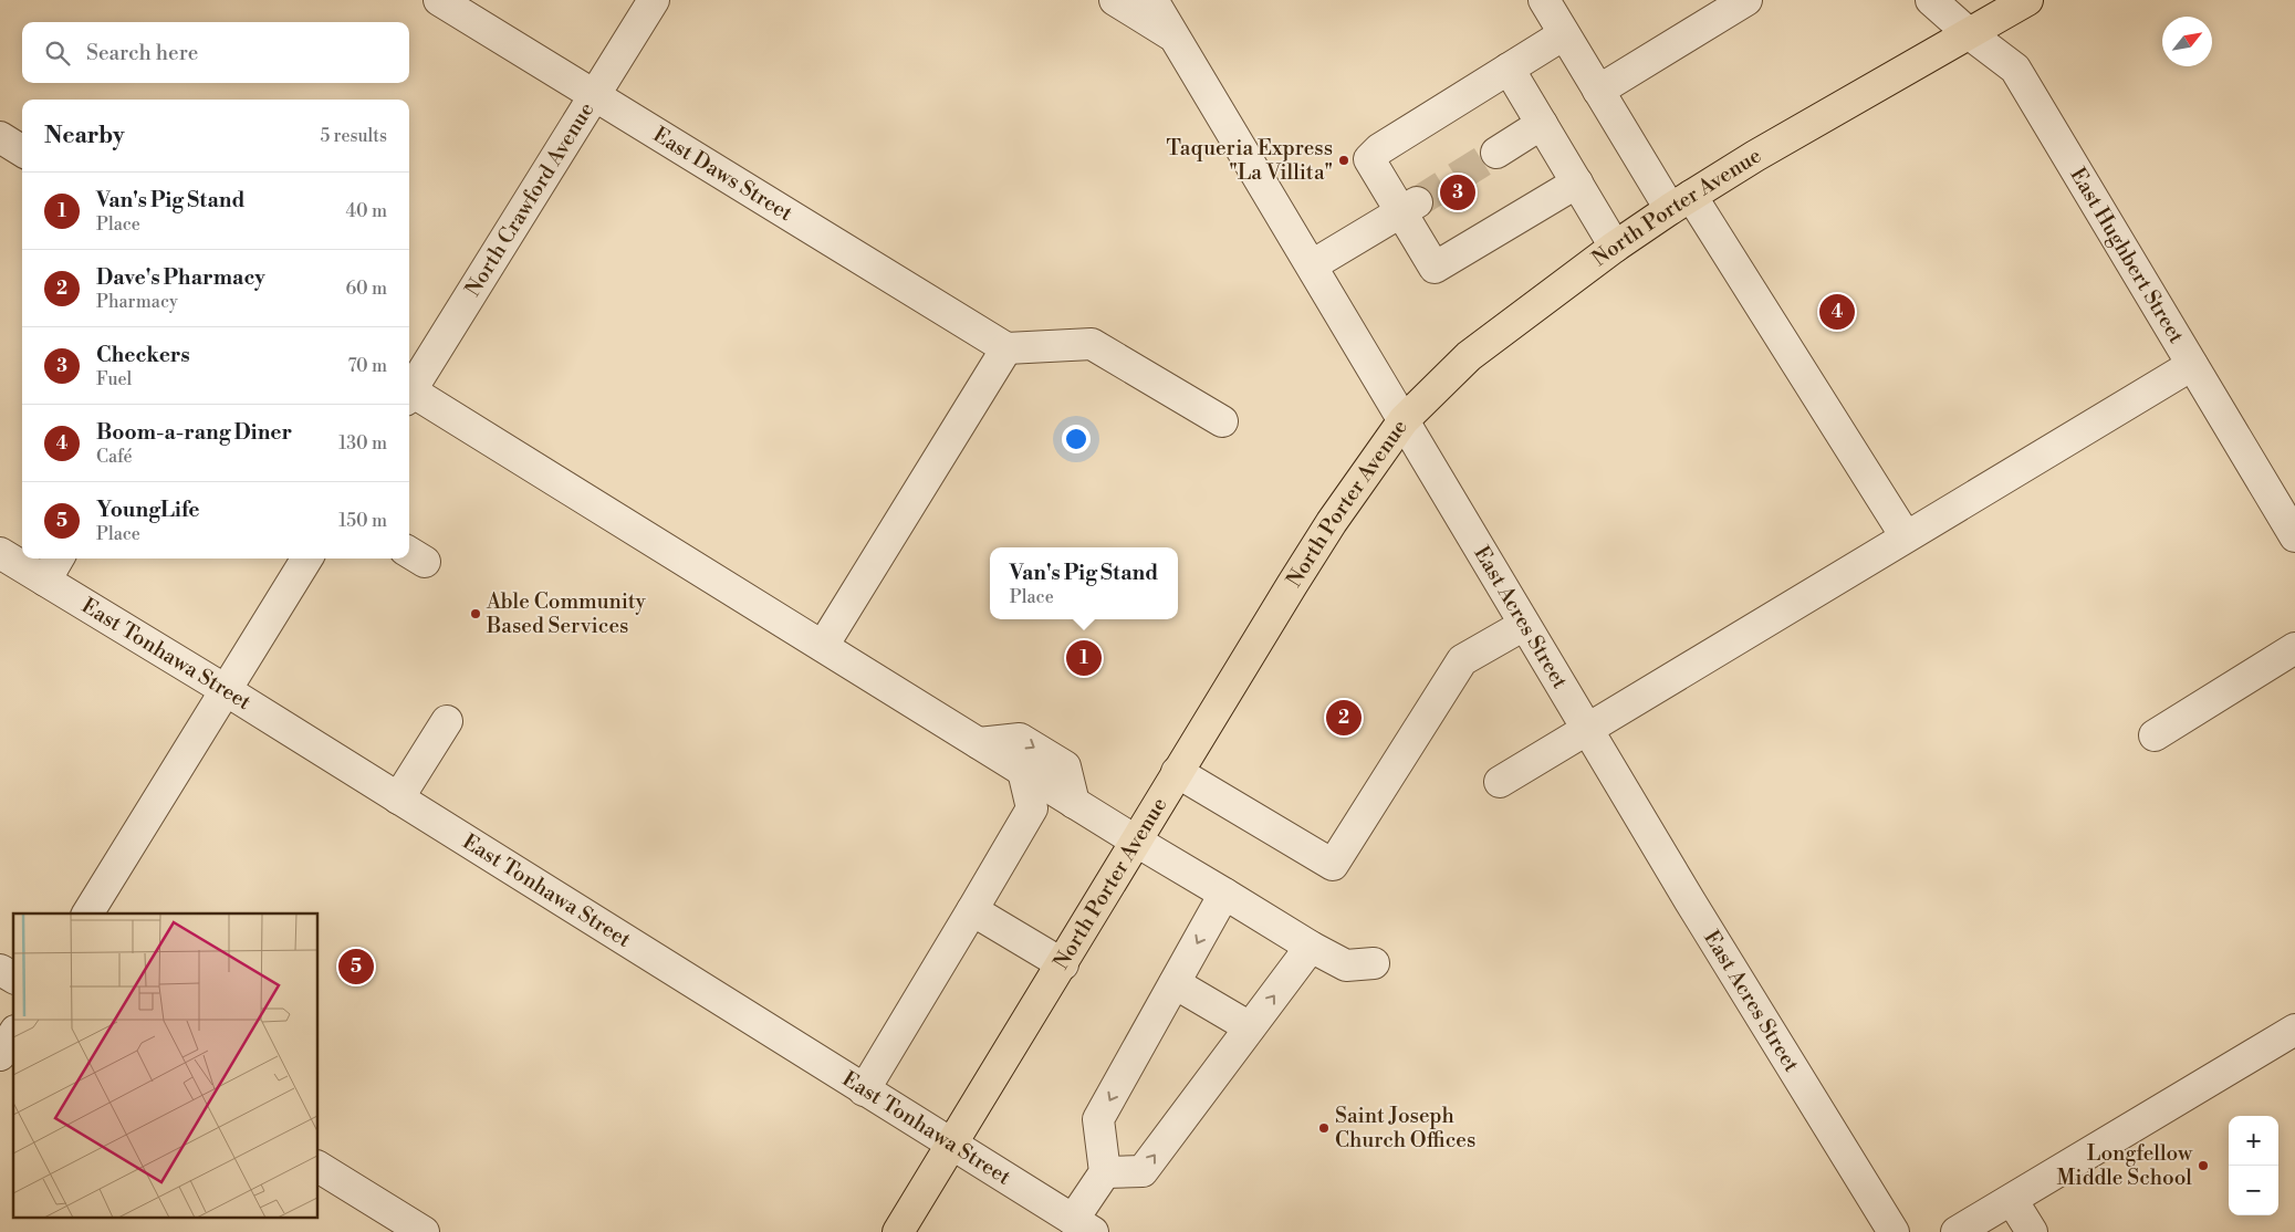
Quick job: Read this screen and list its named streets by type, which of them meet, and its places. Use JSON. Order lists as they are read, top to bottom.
{
  "streets": {
    "main road": ["North Porter Avenue"],
    "street": [
      "East Daws Street",
      "North Crawford Avenue",
      "East Hughbert Street",
      "East Acres Street",
      "East Tonhawa Street"
    ]
  },
  "crossings": [
    ["East Daws Street", "North Crawford Avenue"],
    ["North Porter Avenue", "East Hughbert Street"],
    ["North Porter Avenue", "East Acres Street"],
    ["North Porter Avenue", "East Tonhawa Street"]
  ],
  "places": [
    "Taqueria Express \"La Villita\"",
    "Able Community Based Services",
    "Saint Joseph Church Offices",
    "Longfellow Middle School"
  ],
  "north": "top right",
  "page": {
    "search": "Search here",
    "heading": ["Nearby", "5 results"],
    "list": [
      {
        "mark": "1",
        "name": "Van's Pig Stand",
        "note": "Place",
        "value": "40 m"
      },
      {
        "mark": "2",
        "name": "Dave's Pharmacy",
        "note": "Pharmacy",
        "value": "60 m"
      },
      {
        "mark": "3",
        "name": "Checkers",
        "note": "Fuel",
        "value": "70 m"
      },
      {
        "mark": "4",
        "name": "Boom-a-rang Diner",
        "note": "Café",
        "value": "130 m"
      },
      {
        "mark": "5",
        "name": "YoungLife",
        "note": "Place",
        "value": "150 m"
      }
    ],
    "pins": [
      "3",
      "4",
      "1",
      "2",
      "5"
    ],
    "popup": ["Van's Pig Stand", "Place"],
    "map_buttons": ["+", "−"]
  }
}
